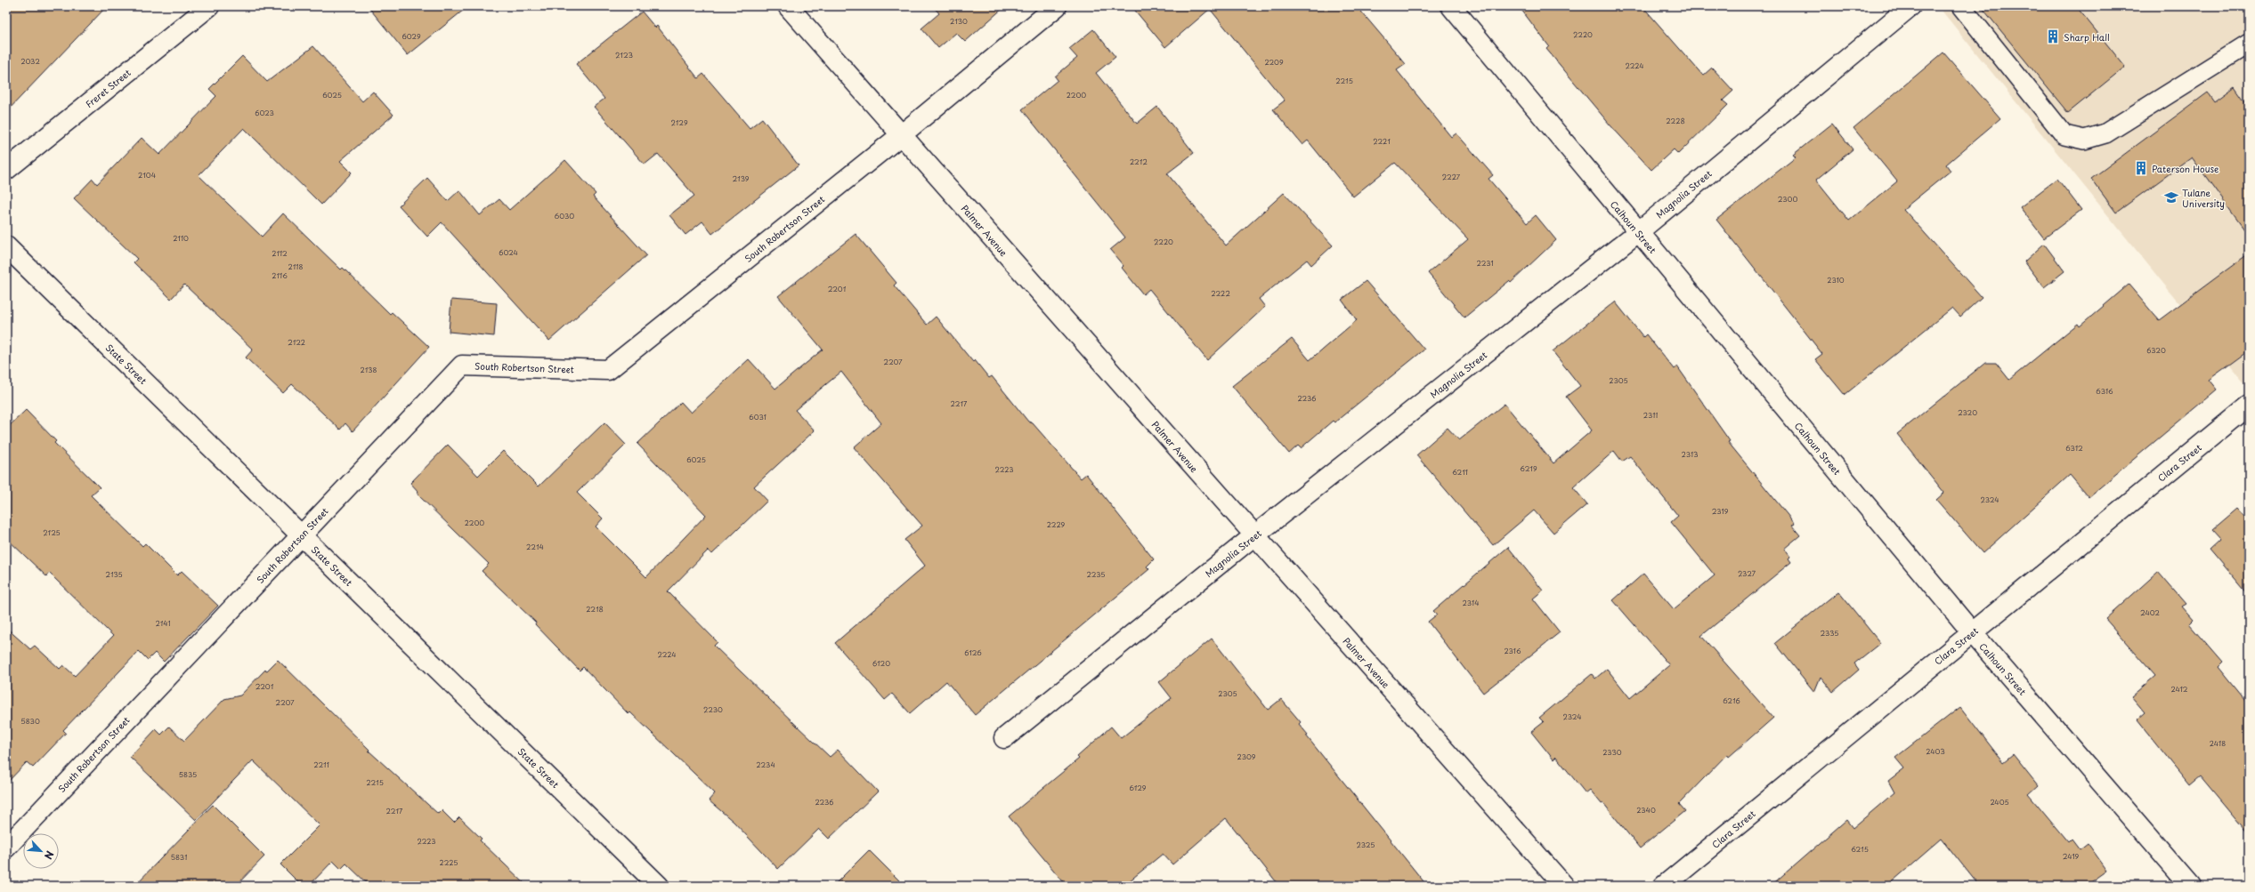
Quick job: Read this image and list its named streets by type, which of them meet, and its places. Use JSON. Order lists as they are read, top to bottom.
{
  "streets": {
    "street": [
      "Freret Street",
      "Magnolia Street",
      "Calhoun Street",
      "South Robertson Street",
      "Palmer Avenue",
      "State Street",
      "Clara Street"
    ]
  },
  "crossings": [
    ["Magnolia Street", "Calhoun Street"],
    ["Magnolia Street", "Palmer Avenue"],
    ["Calhoun Street", "Clara Street"],
    ["South Robertson Street", "Palmer Avenue"],
    ["South Robertson Street", "State Street"]
  ],
  "places": {
    "building": ["Sharp Hall", "Paterson House"],
    "school or university": ["Tulane University"]
  },
  "house_numbers": [
    "2130",
    "2220",
    "6029",
    "2123",
    "2032",
    "2209",
    "2224",
    "2215",
    "6025",
    "2200",
    "6023",
    "2228",
    "2129",
    "2221",
    "2212",
    "2104",
    "2227",
    "2139",
    "2300",
    "6030",
    "2110",
    "2220",
    "6024",
    "2112",
    "2231",
    "2118",
    "2116",
    "2310",
    "2201",
    "2222",
    "2122",
    "6320",
    "2207",
    "2138",
    "2305",
    "6316",
    "2236",
    "2217",
    "2320",
    "2311",
    "6031",
    "6312",
    "2313",
    "6025",
    "6219",
    "2223",
    "6211",
    "2324",
    "2319",
    "2200",
    "2229",
    "2125",
    "2214",
    "2327",
    "2135",
    "2235",
    "2314",
    "2218",
    "2402",
    "2141",
    "2335",
    "2316",
    "6126",
    "2224",
    "6120",
    "2201",
    "2412",
    "2305",
    "6216",
    "2207",
    "2230",
    "2324",
    "5830",
    "2418",
    "2403",
    "2330",
    "2309",
    "2211",
    "2234",
    "5835",
    "2215",
    "6129",
    "2236",
    "2405",
    "2340",
    "2217",
    "2223",
    "2325",
    "6215",
    "2419",
    "5831",
    "2225"
  ],
  "north": "bottom right"
}
